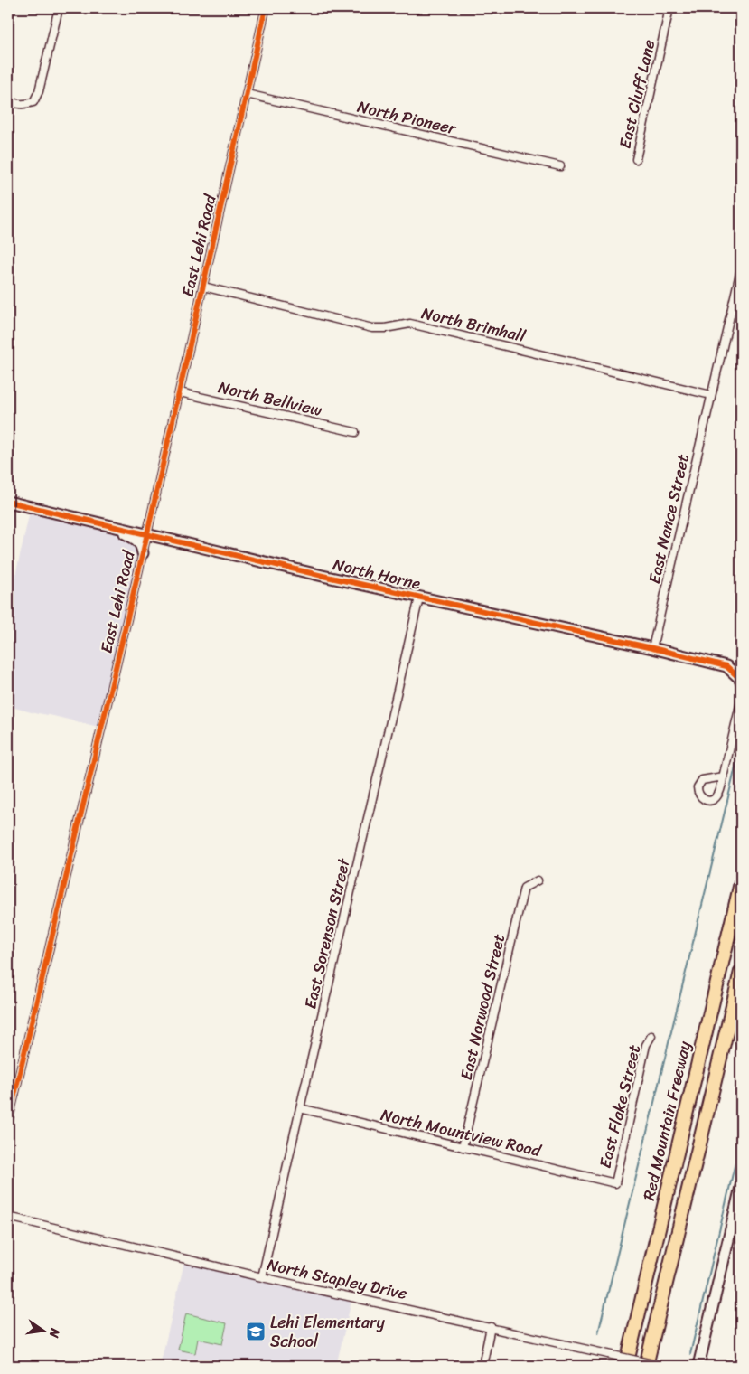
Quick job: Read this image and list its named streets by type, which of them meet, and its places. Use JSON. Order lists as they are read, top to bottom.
{
  "streets": {
    "highway": ["Red Mountain Freeway"],
    "street": [
      "East Cluff Lane",
      "North Pioneer",
      "East Lehi Road",
      "North Brimhall",
      "North Bellview",
      "East Nance Street",
      "North Horne",
      "East Sorenson Street",
      "East Norwood Street",
      "East Flake Street",
      "North Mountview Road",
      "North Stapley Drive"
    ]
  },
  "crossings": [
    ["North Pioneer", "East Lehi Road"],
    ["East Lehi Road", "North Brimhall"],
    ["East Lehi Road", "North Bellview"],
    ["East Lehi Road", "North Horne"],
    ["North Brimhall", "East Nance Street"],
    ["East Nance Street", "North Horne"],
    ["North Horne", "East Sorenson Street"],
    ["East Sorenson Street", "North Mountview Road"],
    ["East Sorenson Street", "North Stapley Drive"],
    ["East Norwood Street", "North Mountview Road"],
    ["East Flake Street", "North Mountview Road"]
  ],
  "places": {
    "school or university": ["Lehi Elementary School"]
  },
  "north": "right"
}
